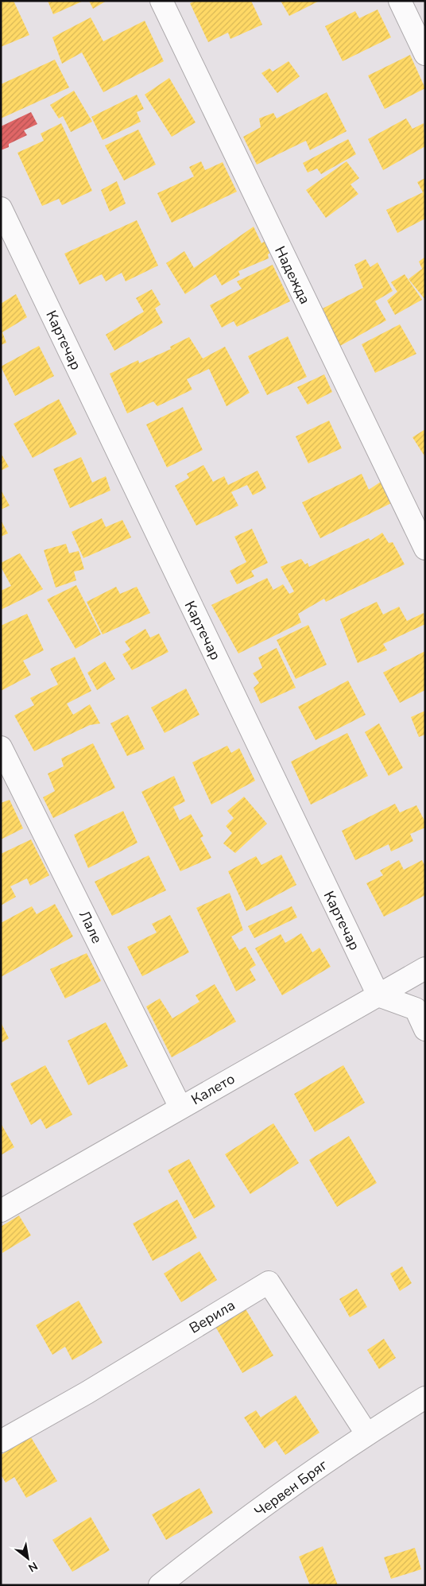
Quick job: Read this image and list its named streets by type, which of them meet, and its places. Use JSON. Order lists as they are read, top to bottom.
{
  "streets": {
    "street": [
      "Надежда",
      "Картечар",
      "Лале",
      "Калето",
      "Верила",
      "Червен Бряг"
    ]
  },
  "crossings": [
    ["Картечар", "Калето"],
    ["Лале", "Калето"],
    ["Верила", "Червен Бряг"]
  ],
  "north": "bottom right"
}
